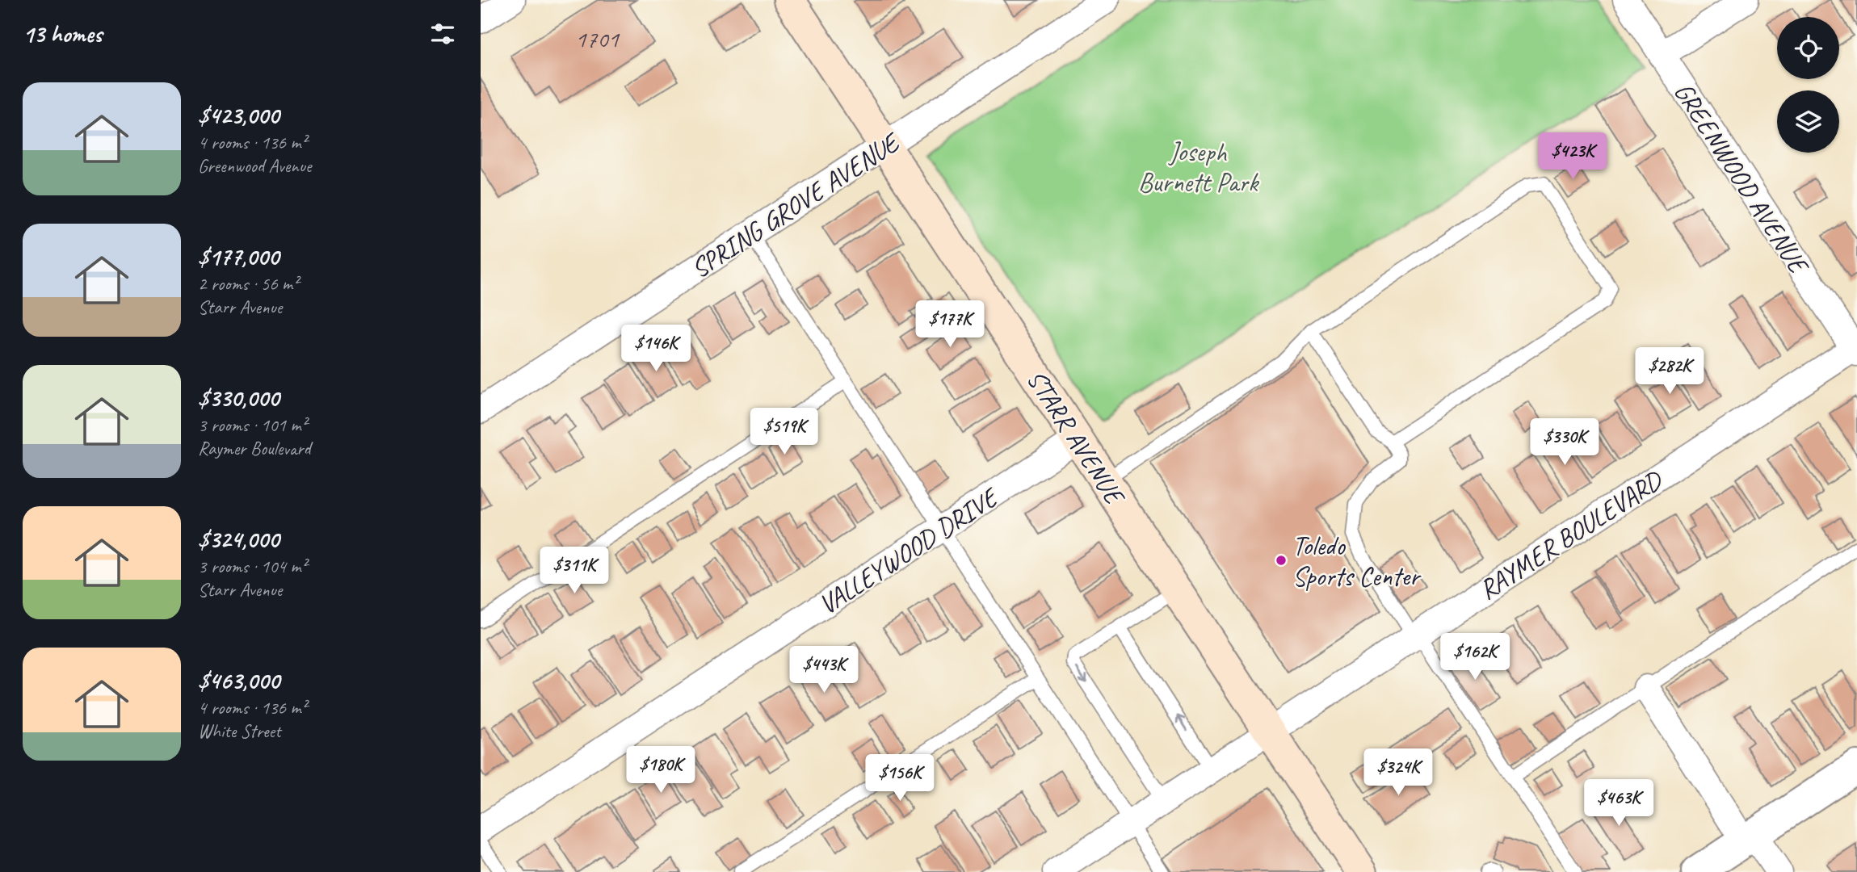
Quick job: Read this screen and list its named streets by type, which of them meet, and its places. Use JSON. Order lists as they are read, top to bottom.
{
  "streets": {
    "main road": ["STARR AVENUE"],
    "street": [
      "GREENWOOD AVENUE",
      "SPRING GROVE AVENUE",
      "RAYMER BOULEVARD",
      "VALLEYWOOD DRIVE"
    ]
  },
  "crossings": [
    ["GREENWOOD AVENUE", "RAYMER BOULEVARD"],
    ["SPRING GROVE AVENUE", "STARR AVENUE"],
    ["STARR AVENUE", "RAYMER BOULEVARD"],
    ["STARR AVENUE", "VALLEYWOOD DRIVE"]
  ],
  "parks": ["Joseph Burnett Park"],
  "places": ["Toledo Sports Center"],
  "house_numbers": ["1701"],
  "page": {
    "heading": "13 homes",
    "list": [
      {
        "name": "$423,000",
        "note": "4 rooms · 136 m² · Greenwood Avenue"
      },
      {
        "name": "$177,000",
        "note": "2 rooms · 56 m² · Starr Avenue"
      },
      {
        "name": "$330,000",
        "note": "3 rooms · 101 m² · Raymer Boulevard"
      },
      {
        "name": "$324,000",
        "note": "3 rooms · 104 m² · Starr Avenue"
      },
      {
        "name": "$463,000",
        "note": "4 rooms · 136 m² · White Street"
      }
    ],
    "price": [
      "$423K",
      "$177K",
      "$146K",
      "$282K",
      "$519K",
      "$330K",
      "$311K",
      "$162K",
      "$443K",
      "$180K",
      "$324K",
      "$156K",
      "$463K"
    ]
  }
}
